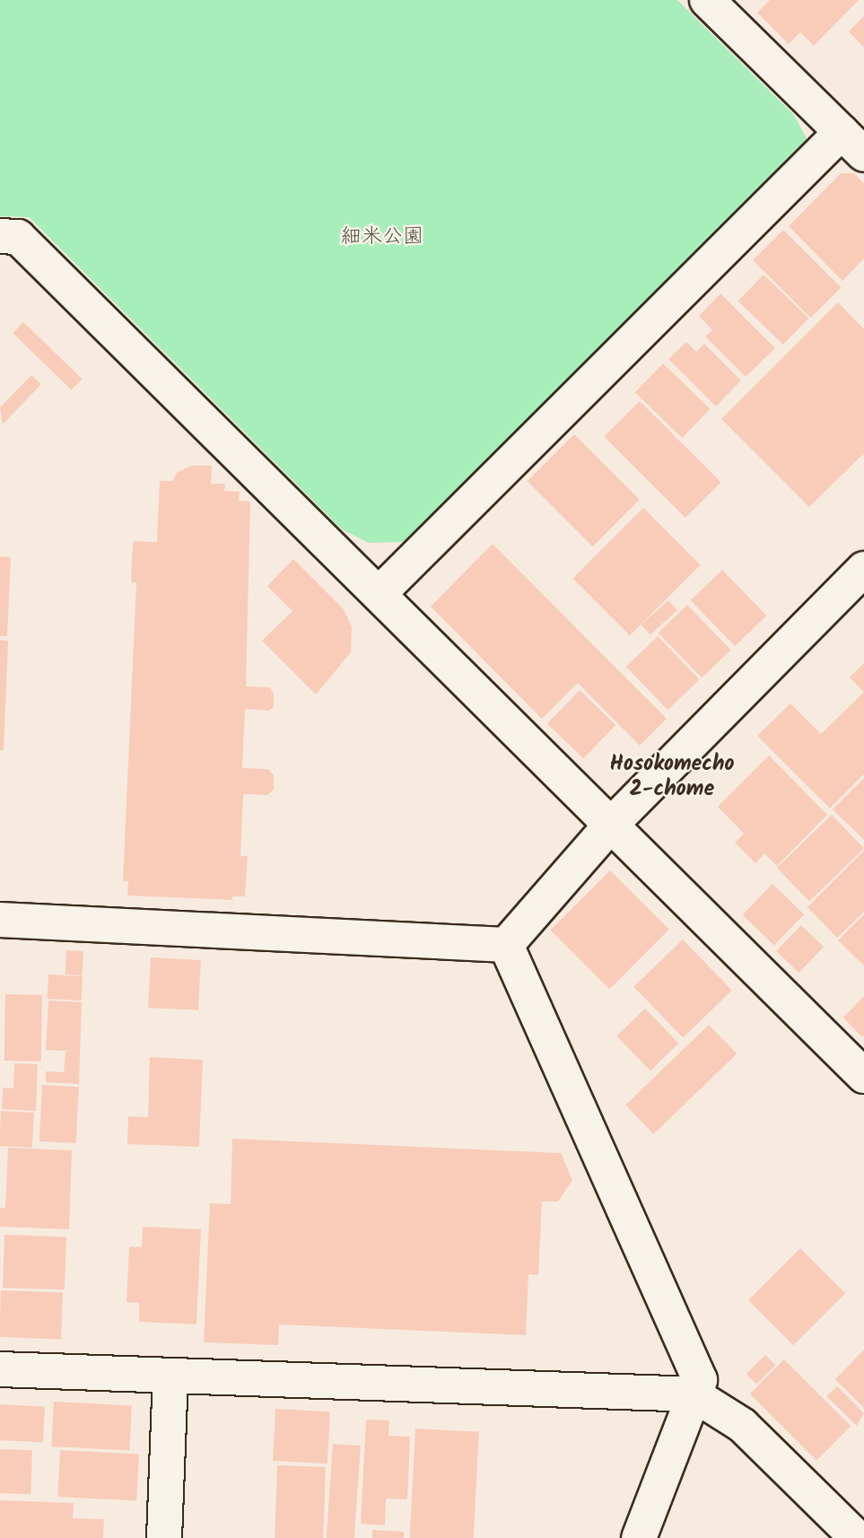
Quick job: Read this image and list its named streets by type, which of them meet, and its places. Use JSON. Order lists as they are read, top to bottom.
{
  "districts": ["Hosokomecho 2-chome"],
  "parks": ["細米公園"]
}
